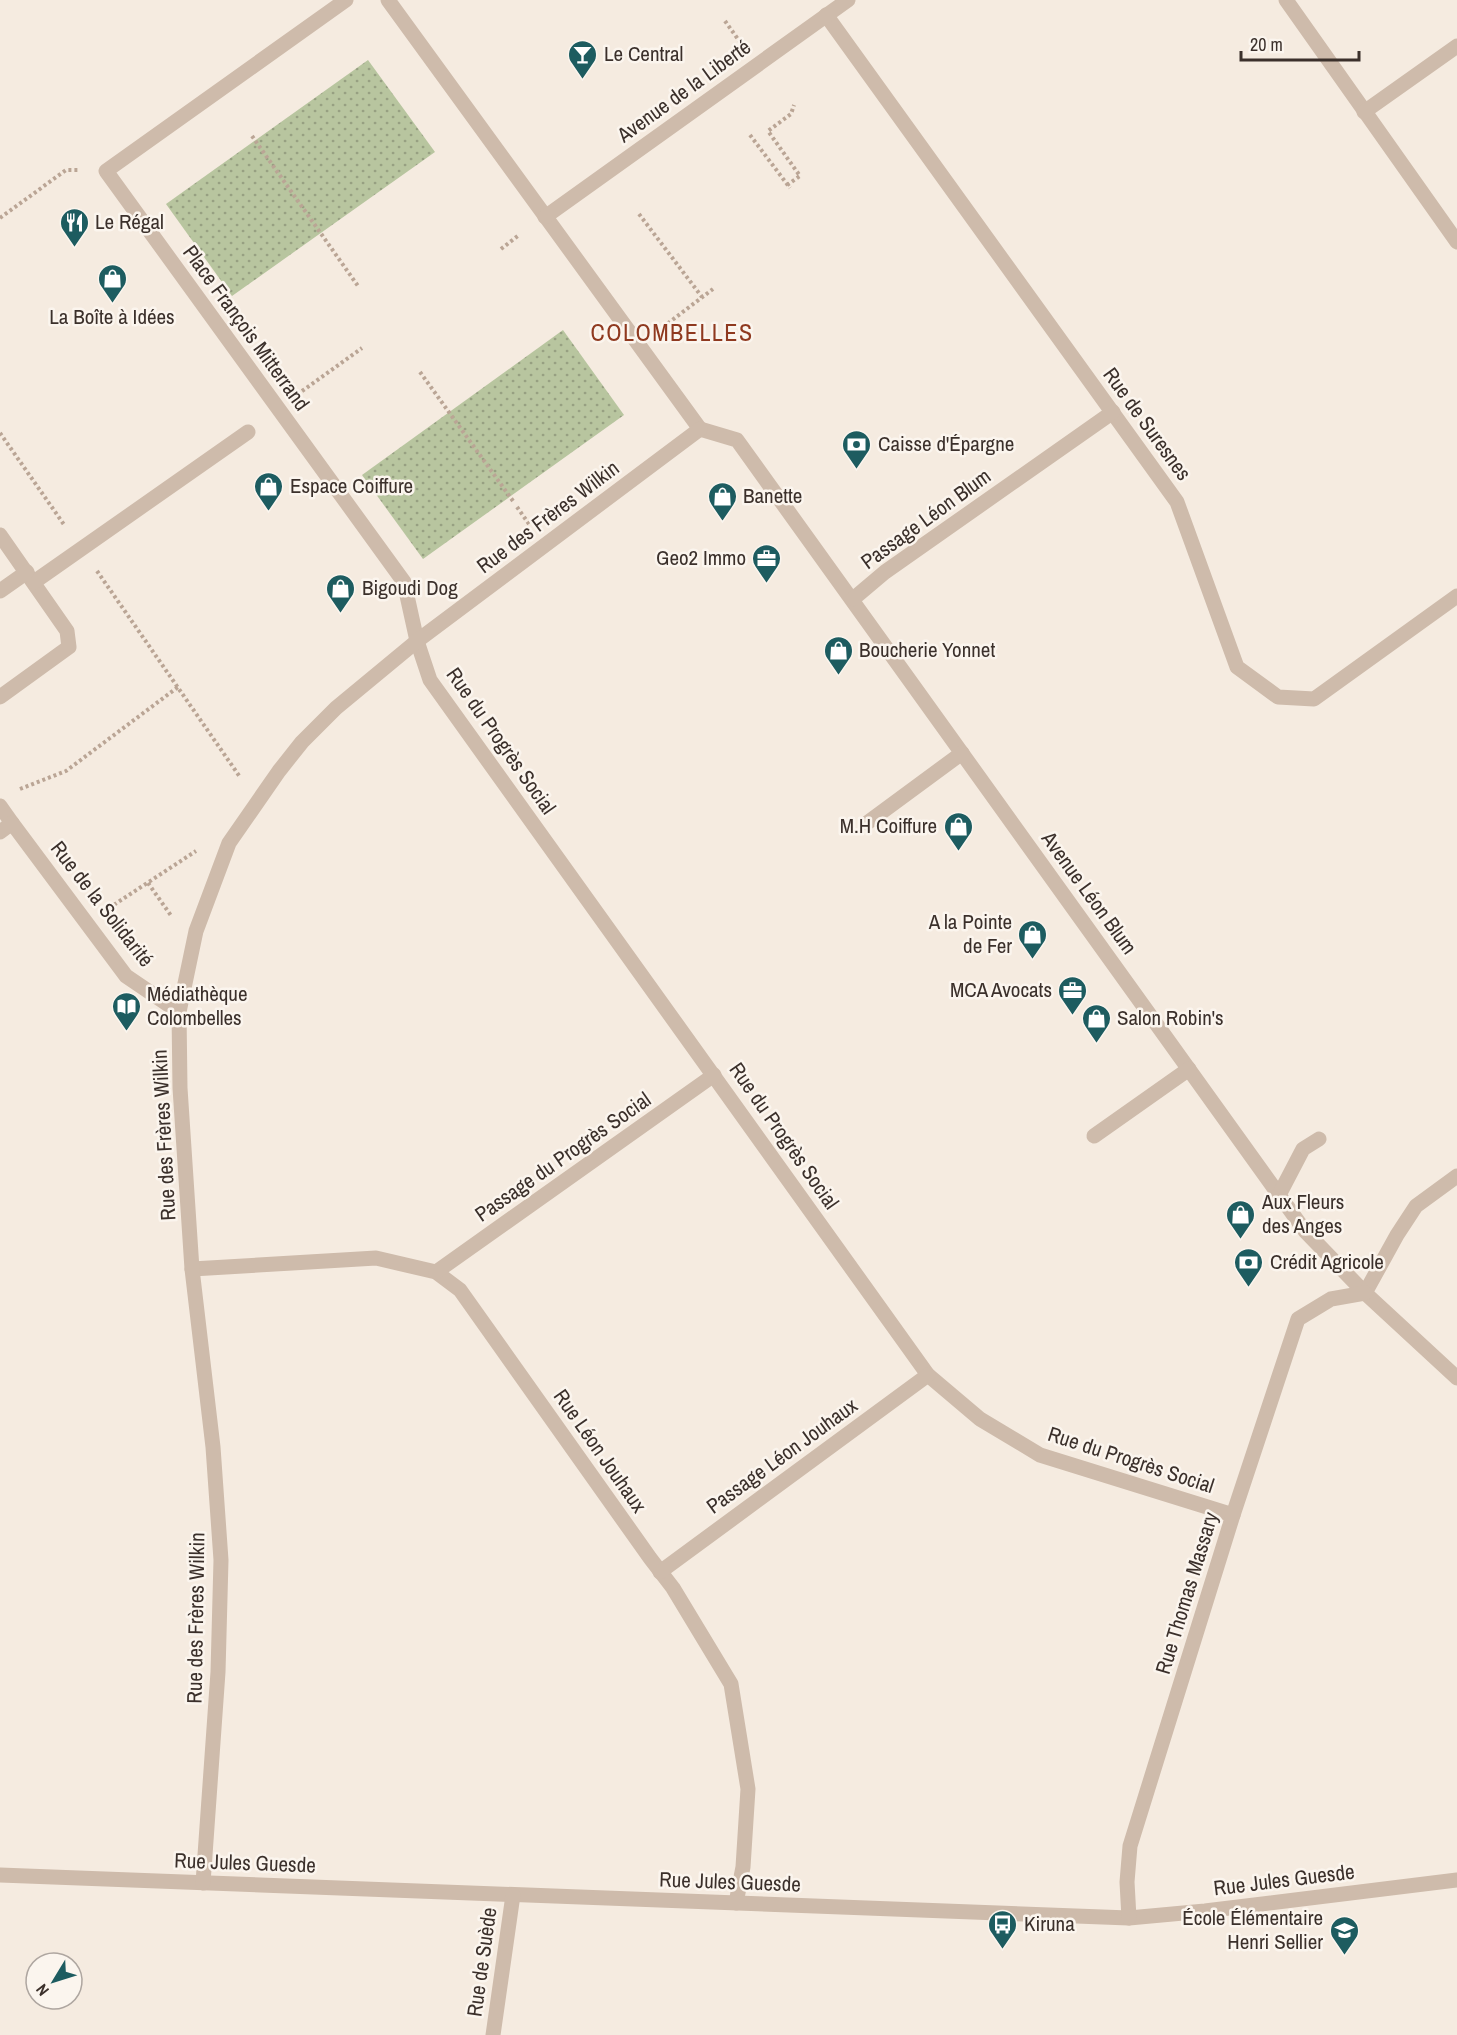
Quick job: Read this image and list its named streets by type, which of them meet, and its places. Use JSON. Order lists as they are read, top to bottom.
{
  "streets": {
    "street": [
      "Avenue de la Liberté",
      "Place François Mitterrand",
      "Rue de Suresnes",
      "Rue des Frères Wilkin",
      "Passage Léon Blum",
      "Rue du Progrès Social",
      "Avenue Léon Blum",
      "Rue de la Solidarité",
      "Passage du Progrès Social",
      "Rue Léon Jouhaux",
      "Passage Léon Jouhaux",
      "Rue Thomas Massary",
      "Rue Jules Guesde",
      "Rue de Suède"
    ]
  },
  "crossings": [
    ["Avenue de la Liberté", "Rue de Suresnes"],
    ["Place François Mitterrand", "Rue des Frères Wilkin"],
    ["Place François Mitterrand", "Rue du Progrès Social"],
    ["Rue de Suresnes", "Passage Léon Blum"],
    ["Rue des Frères Wilkin", "Rue du Progrès Social"],
    ["Rue des Frères Wilkin", "Avenue Léon Blum"],
    ["Rue des Frères Wilkin", "Rue de la Solidarité"],
    ["Rue des Frères Wilkin", "Rue Léon Jouhaux"],
    ["Rue des Frères Wilkin", "Rue Jules Guesde"],
    ["Passage Léon Blum", "Avenue Léon Blum"],
    ["Rue du Progrès Social", "Passage du Progrès Social"],
    ["Rue du Progrès Social", "Passage Léon Jouhaux"],
    ["Rue du Progrès Social", "Rue Thomas Massary"],
    ["Avenue Léon Blum", "Rue Thomas Massary"],
    ["Passage du Progrès Social", "Rue Léon Jouhaux"],
    ["Rue Léon Jouhaux", "Passage Léon Jouhaux"],
    ["Rue Léon Jouhaux", "Rue Jules Guesde"],
    ["Rue Thomas Massary", "Rue Jules Guesde"],
    ["Rue Jules Guesde", "Rue de Suède"]
  ],
  "districts": ["COLOMBELLES"],
  "places": {
    "bar": ["Le Central"],
    "restaurant": ["Le Régal"],
    "shop": [
      "La Boîte à Idées",
      "Espace Coiffure",
      "Banette",
      "Bigoudi Dog",
      "Boucherie Yonnet",
      "M.H Coiffure",
      "A la Pointe de Fer",
      "Salon Robin's",
      "Aux Fleurs des Anges"
    ],
    "bank": ["Caisse d'Épargne", "Crédit Agricole"],
    "office": ["Geo2 Immo", "MCA Avocats"],
    "library": ["Médiathèque Colombelles"],
    "bus stop": ["Kiruna"],
    "school or university": ["École Élémentaire Henri Sellier"]
  },
  "scale_bar": "20 m",
  "north": "bottom left"
}
